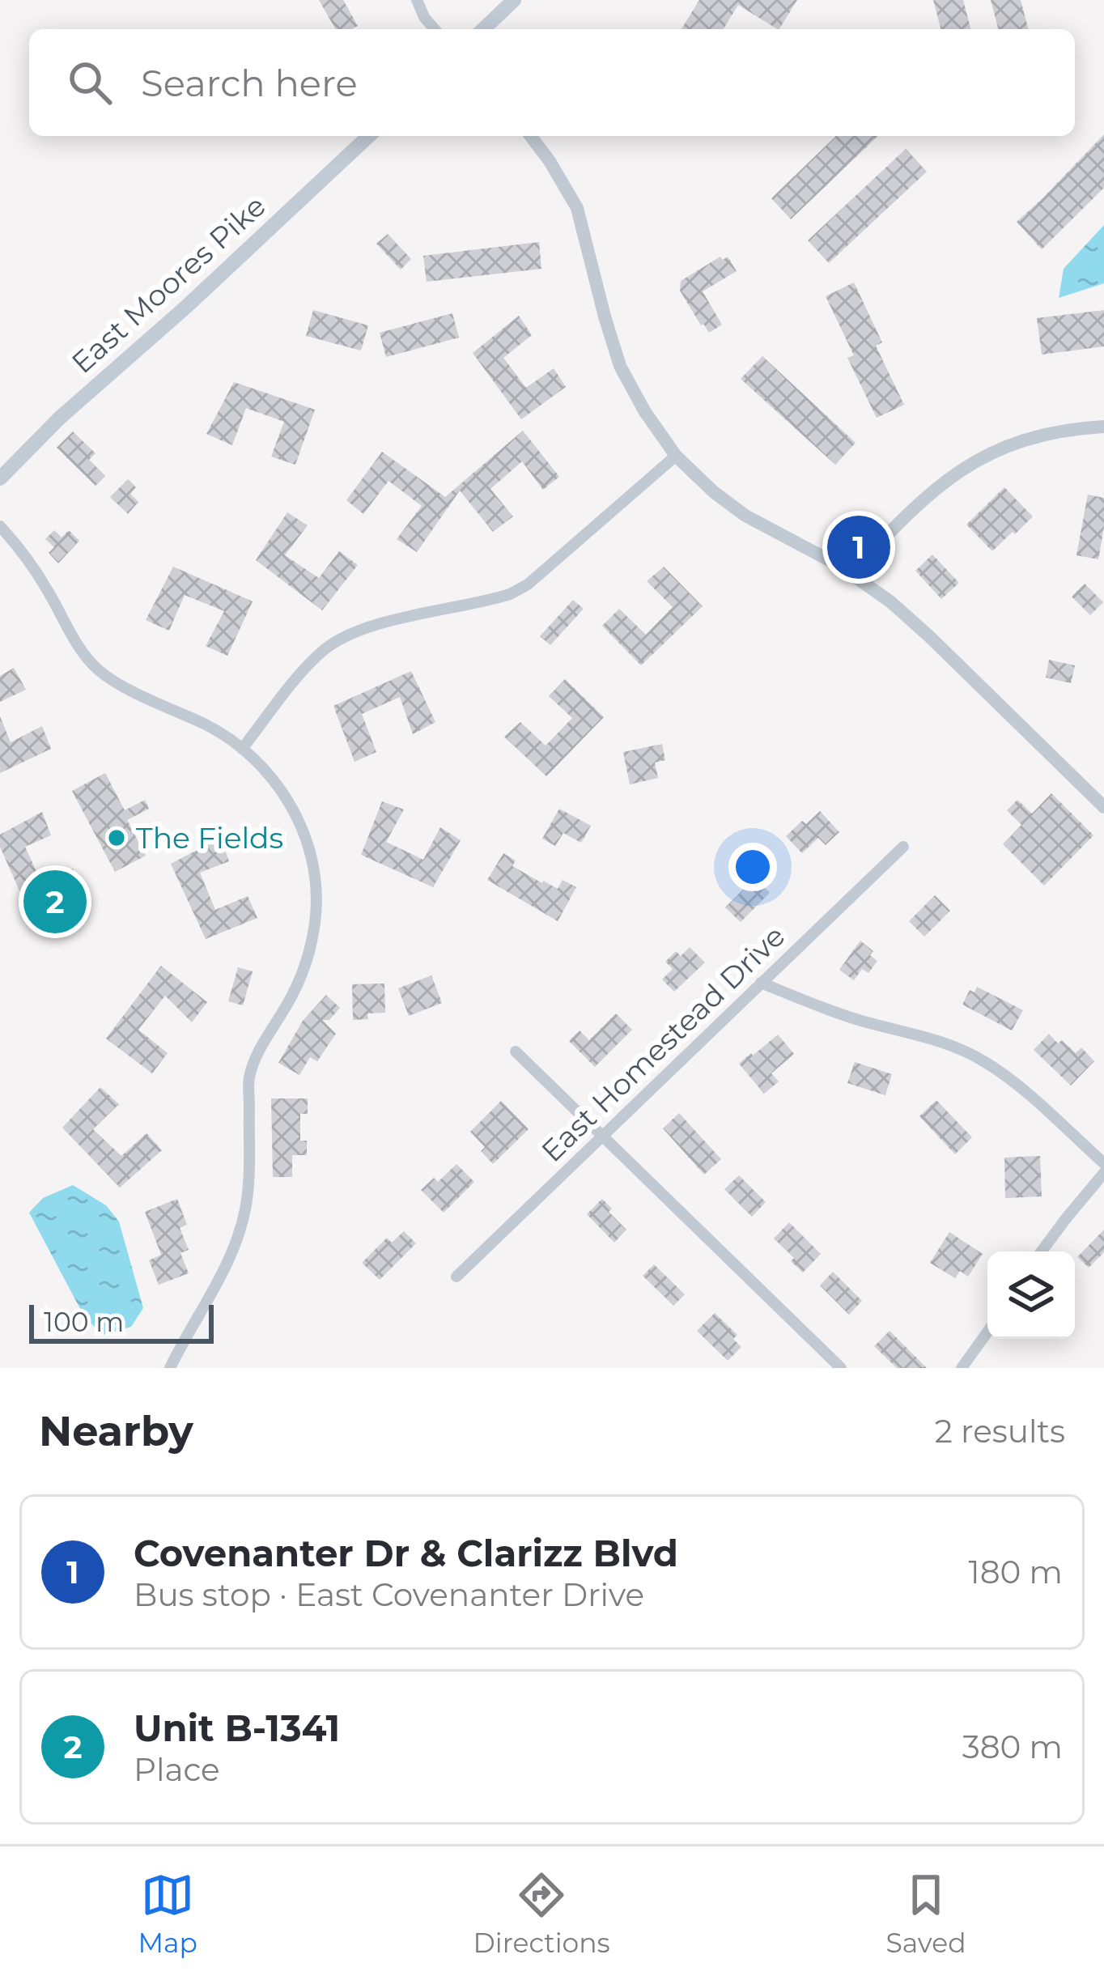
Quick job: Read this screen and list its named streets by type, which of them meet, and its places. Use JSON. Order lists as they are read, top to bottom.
{
  "streets": {
    "main road": ["East Moores Pike"],
    "street": ["East Homestead Drive"]
  },
  "places": ["The Fields"],
  "scale_bar": "100 m",
  "page": {
    "search": "Search here",
    "pins": ["1", "2"],
    "scale": "100 m",
    "heading": ["Nearby", "2 results"],
    "list": [
      {
        "mark": "1",
        "name": "Covenanter Dr & Clarizz Blvd",
        "note": "Bus stop · East Covenanter Drive",
        "value": "180 m"
      },
      {
        "mark": "2",
        "name": "Unit B-1341",
        "note": "Place",
        "value": "380 m"
      }
    ],
    "nav": ["Map", "Directions", "Saved"]
  }
}
